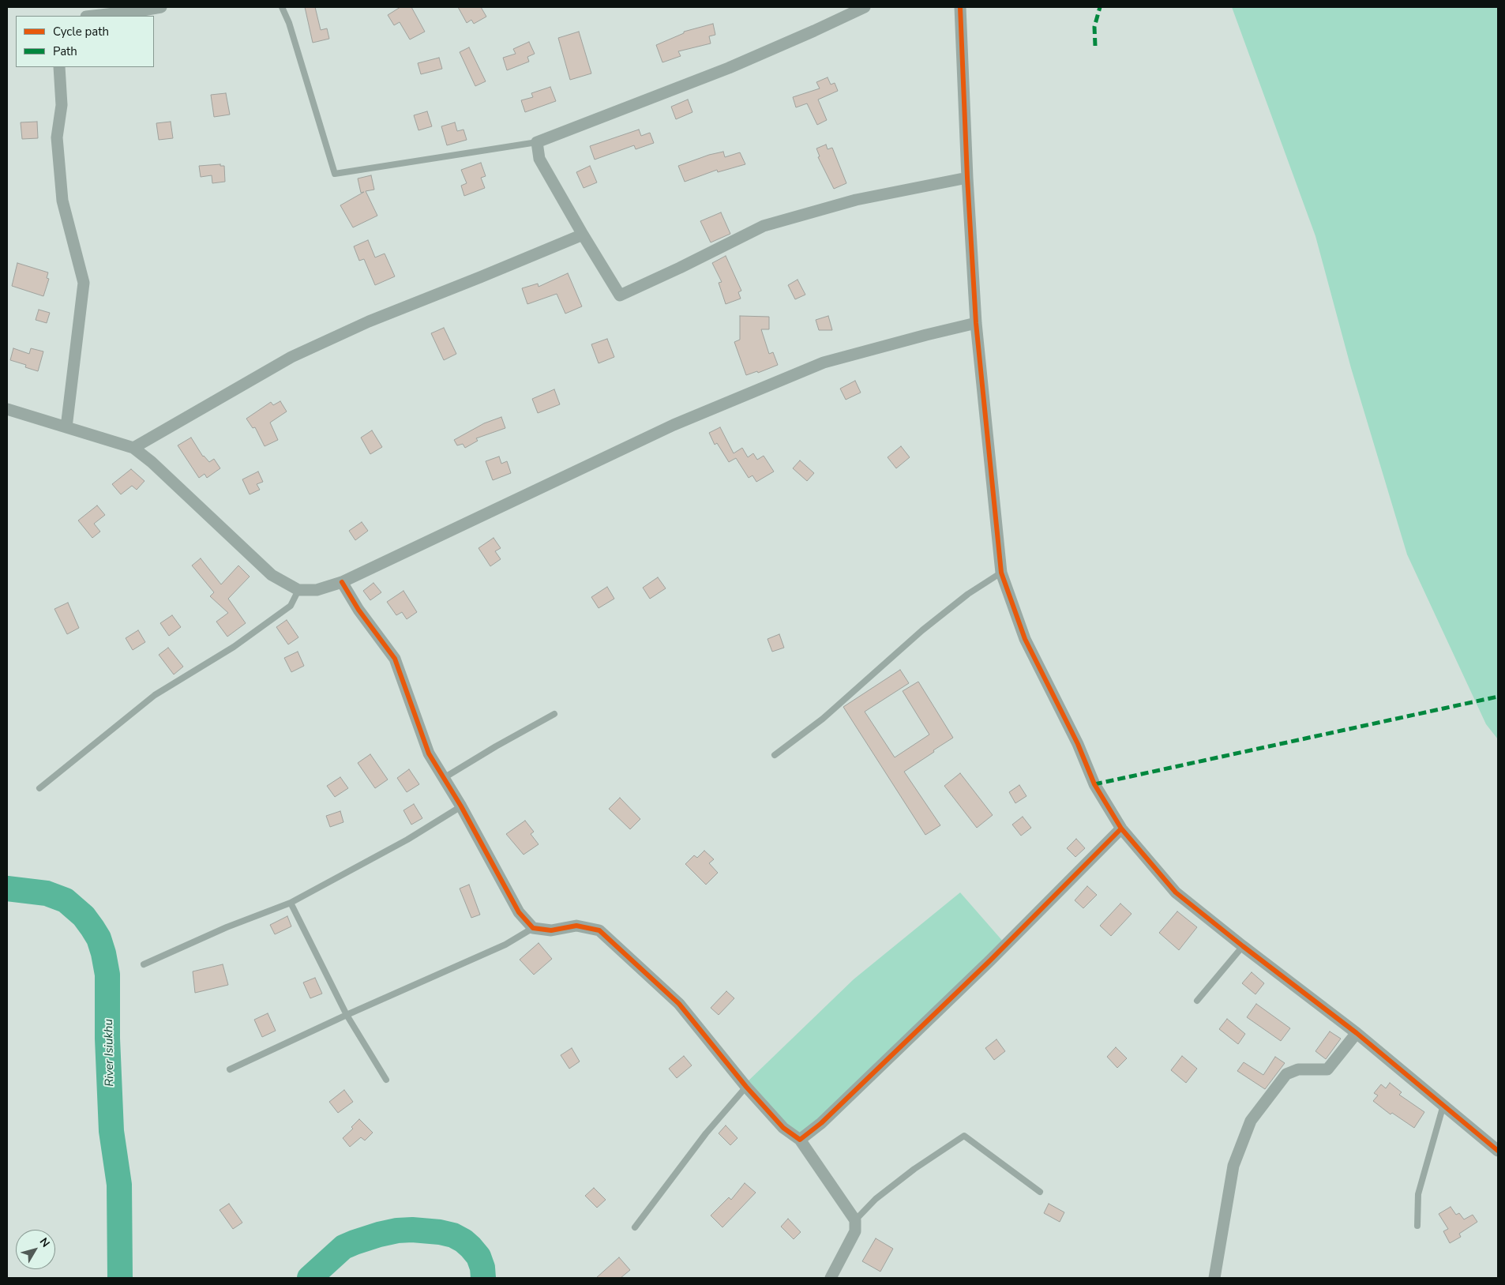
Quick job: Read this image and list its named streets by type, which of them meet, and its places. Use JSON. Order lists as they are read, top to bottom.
{
  "water": ["River Isiukhu"],
  "legend": ["Cycle path", "Path"],
  "north": "top right"
}
